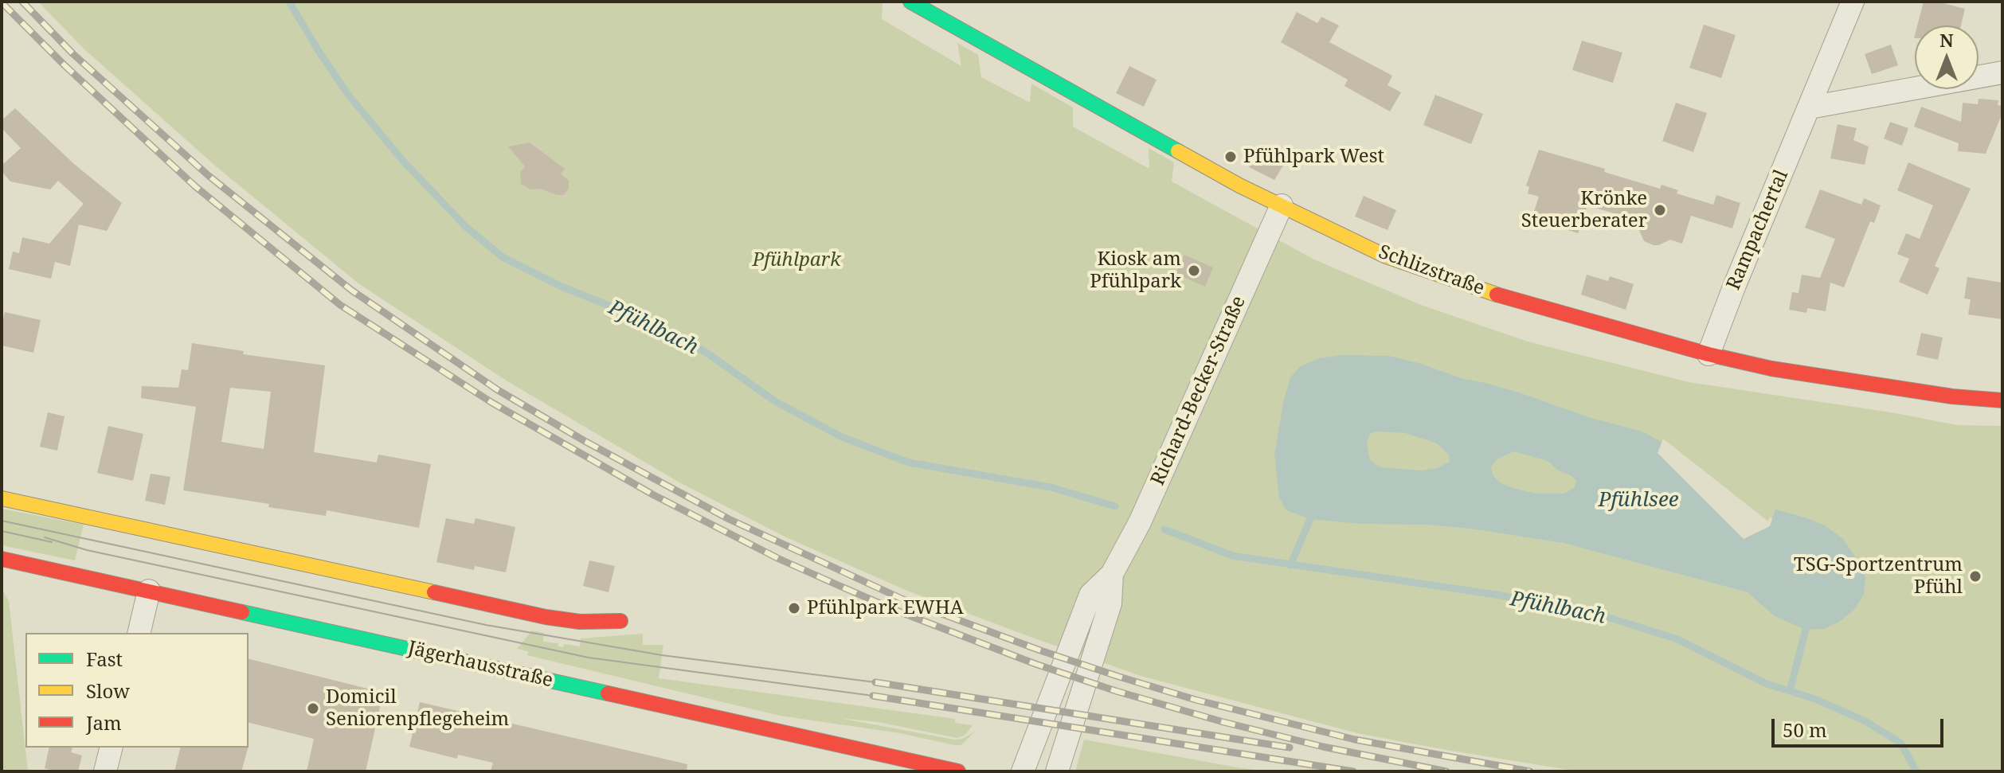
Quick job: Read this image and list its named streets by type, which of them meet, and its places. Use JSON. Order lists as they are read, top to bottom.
{
  "streets": {
    "street": [
      "Rampachertal",
      "Schlizstraße",
      "Richard-Becker-Straße",
      "Jägerhausstraße"
    ]
  },
  "crossings": [
    ["Rampachertal", "Schlizstraße"],
    ["Schlizstraße", "Richard-Becker-Straße"]
  ],
  "water": ["Pfühlbach", "Pfühlsee"],
  "parks": ["Pfühlpark"],
  "places": [
    "Pfühlpark West",
    "Krönke Steuerberater",
    "Kiosk am Pfühlpark",
    "TSG-Sportzentrum Pfühl",
    "Pfühlpark EWHA",
    "Domicil Seniorenpflegeheim"
  ],
  "legend": ["Fast", "Slow", "Jam"],
  "scale_bar": "50 m",
  "north": "top"
}
